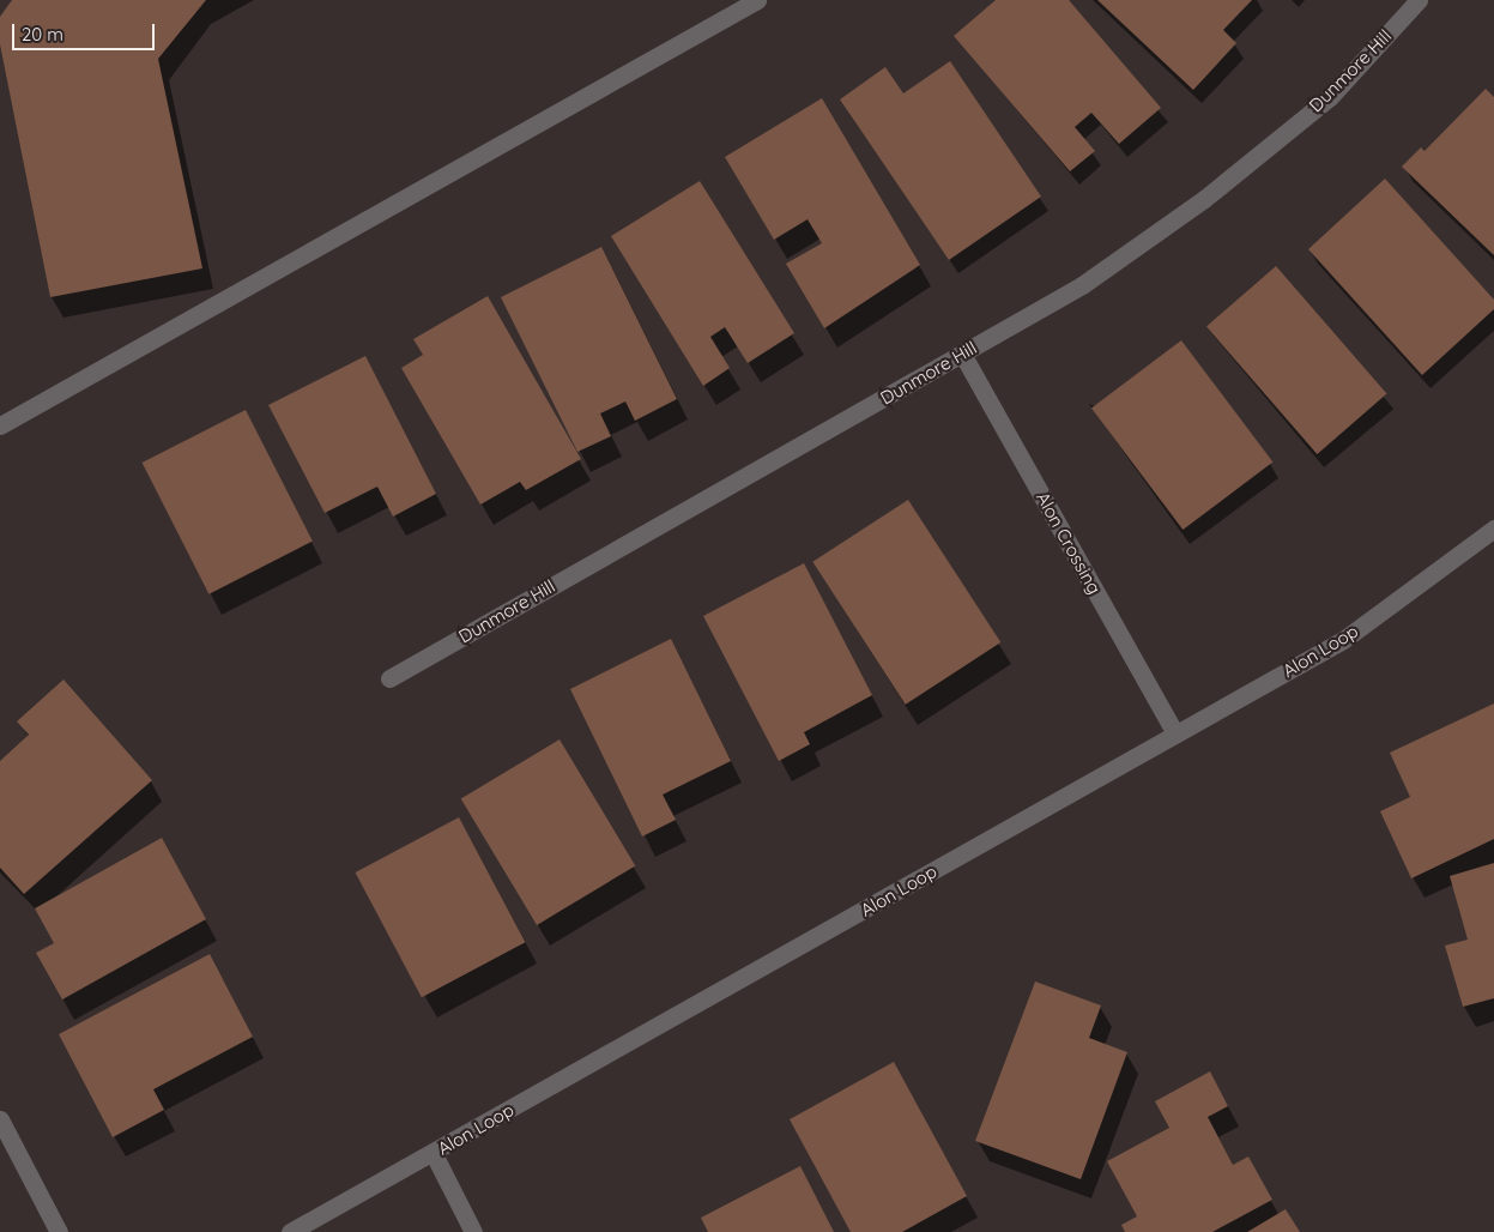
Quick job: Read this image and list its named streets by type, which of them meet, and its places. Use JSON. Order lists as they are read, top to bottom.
{
  "streets": {
    "street": ["Dunmore Hill", "Alon Crossing", "Alon Loop"]
  },
  "crossings": [
    ["Dunmore Hill", "Alon Crossing"],
    ["Alon Crossing", "Alon Loop"]
  ],
  "scale_bar": "20 m"
}
